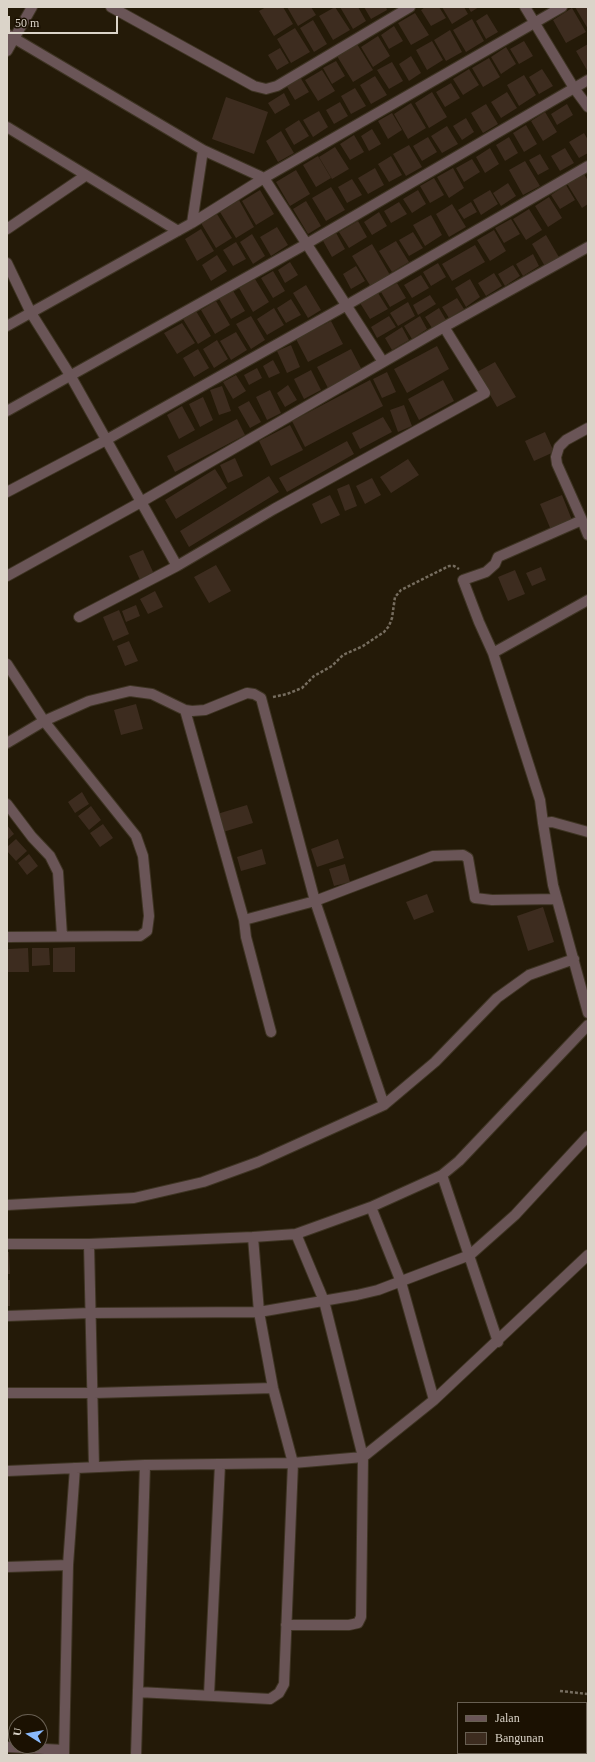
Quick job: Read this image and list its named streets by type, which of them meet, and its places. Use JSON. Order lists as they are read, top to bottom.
{
  "legend": ["Jalan", "Bangunan"],
  "scale_bar": "50 m",
  "north": "left"
}
